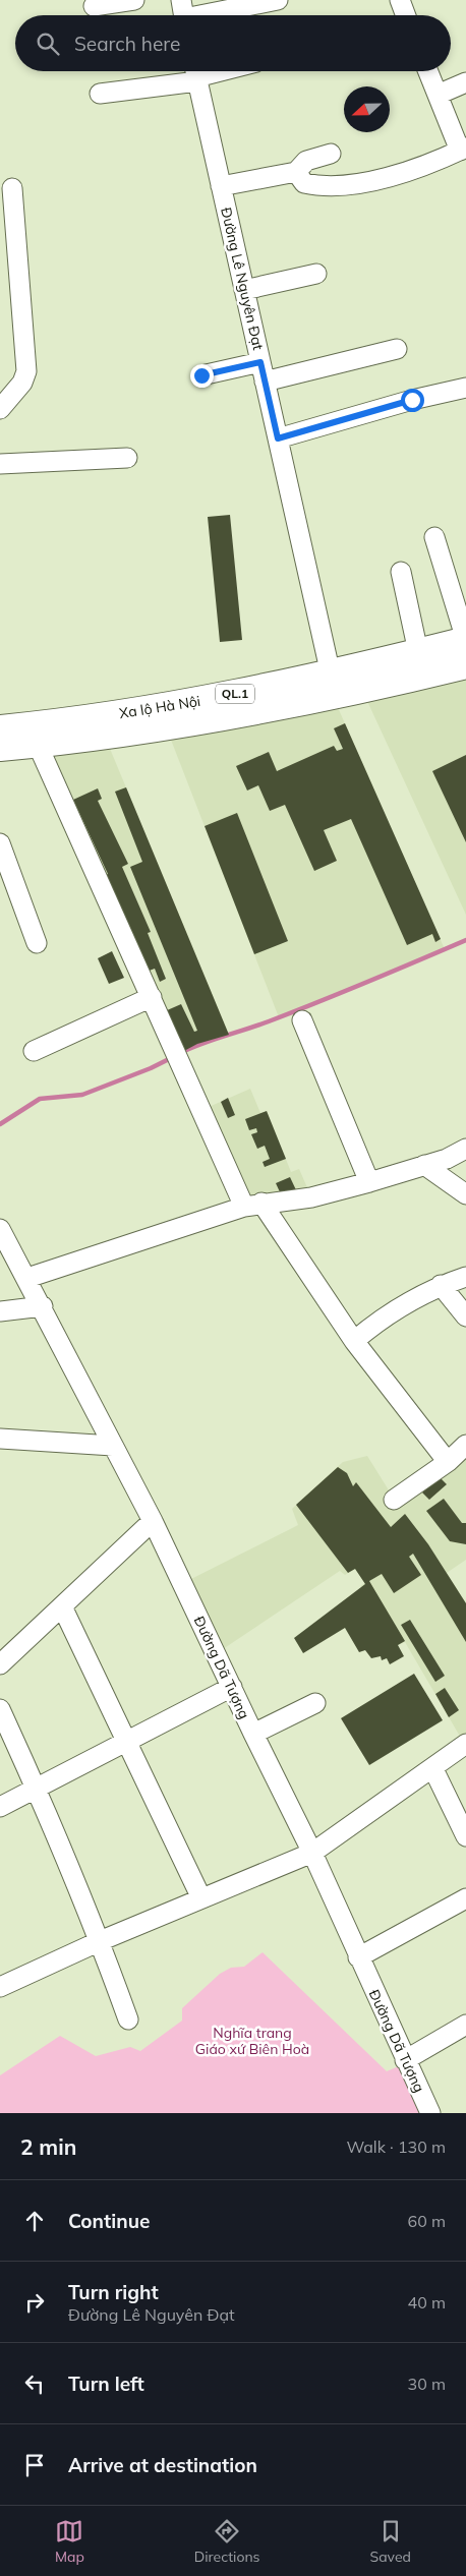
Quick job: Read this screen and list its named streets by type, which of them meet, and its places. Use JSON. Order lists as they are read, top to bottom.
{
  "streets": {
    "highway": ["QL.1", "Xa lộ Hà Nội"],
    "street": ["Đường Lê Nguyên Đạt", "Đường Dã Tượng"]
  },
  "crossings": [
    ["Đường Lê Nguyên Đạt", "Xa lộ Hà Nội"]
  ],
  "parks": ["Nghĩa trang Giáo xứ Biên Hoà"],
  "north": "left",
  "page": {
    "search": "Search here",
    "heading": ["2 min", "Walk · 130 m"],
    "list": [
      ["Continue", "60 m"],
      ["Turn right", "Đường Lê Nguyên Đạt", "40 m"],
      ["Turn left", "30 m"],
      "Arrive at destination"
    ],
    "nav": ["Map", "Directions", "Saved"]
  }
}
